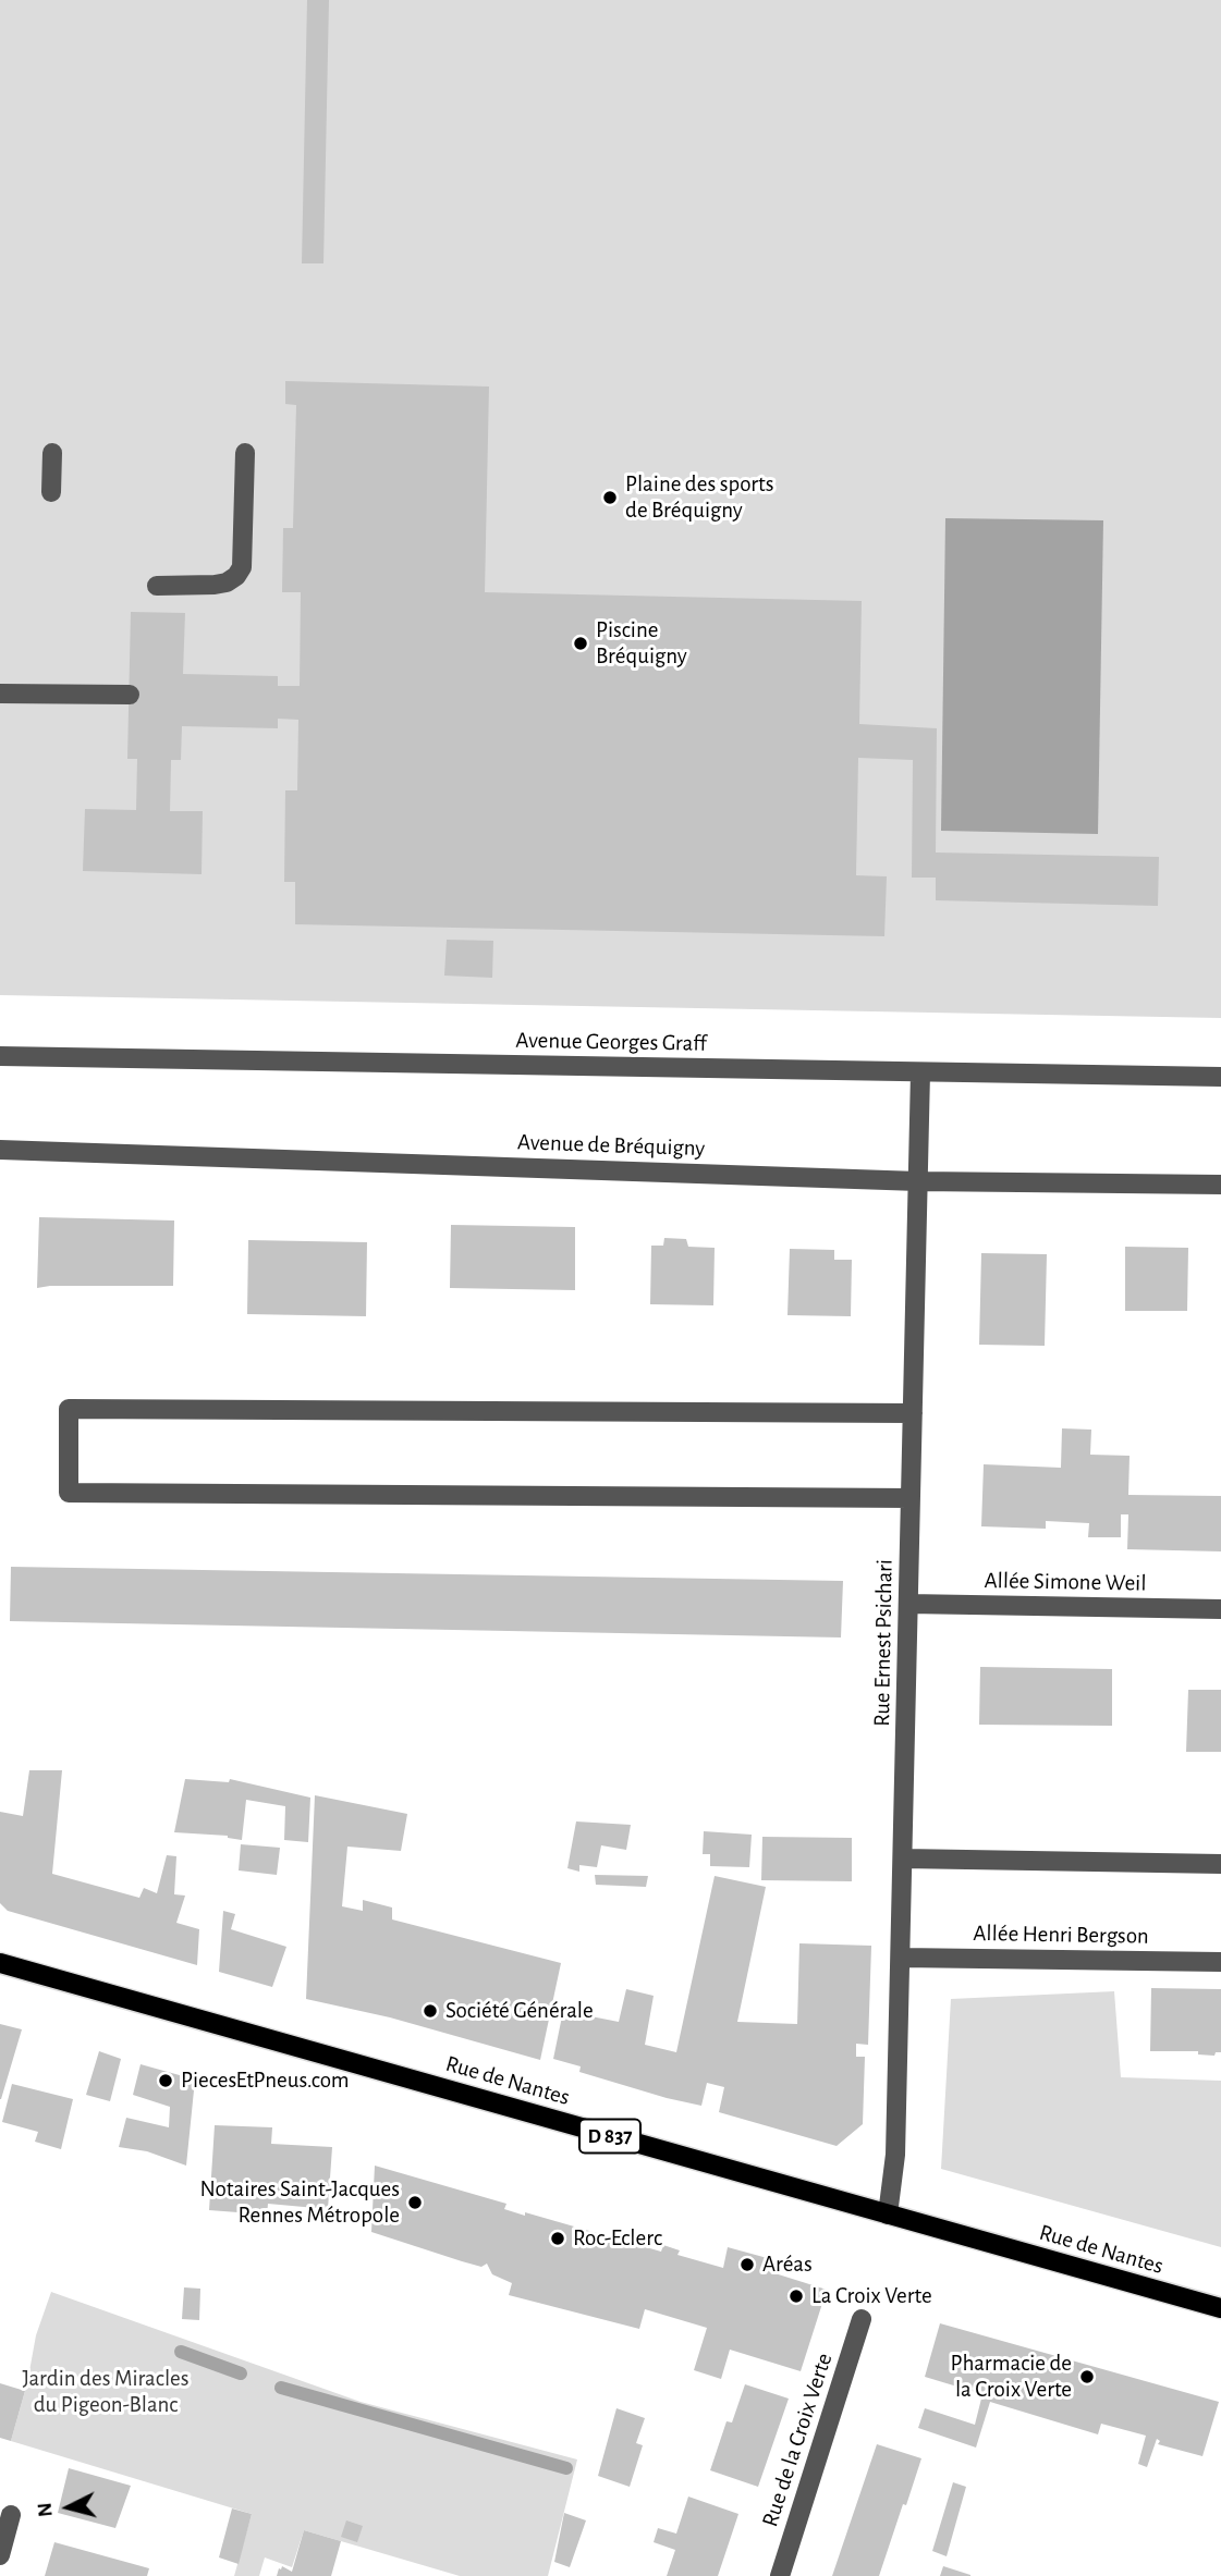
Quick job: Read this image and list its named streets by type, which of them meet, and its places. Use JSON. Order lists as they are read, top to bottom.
{
  "streets": {
    "main road": ["Rue de Nantes", "D 837"],
    "street": [
      "Avenue Georges Graff",
      "Avenue de Bréquigny",
      "Allée Simone Weil",
      "Rue Ernest Psichari",
      "Allée Henri Bergson",
      "Rue de la Croix Verte"
    ]
  },
  "crossings": [
    ["Avenue Georges Graff", "Rue Ernest Psichari"],
    ["Avenue de Bréquigny", "Rue Ernest Psichari"],
    ["Allée Simone Weil", "Rue Ernest Psichari"],
    ["Rue Ernest Psichari", "Allée Henri Bergson"],
    ["Rue Ernest Psichari", "Rue de Nantes"]
  ],
  "parks": ["Jardin des Miracles du Pigeon-Blanc"],
  "places": [
    "Plaine des sports de Bréquigny",
    "Piscine Bréquigny",
    "Société Générale",
    "PiecesEtPneus.com",
    "Notaires Saint-Jacques Rennes Métropole",
    "Roc-Eclerc",
    "Aréas",
    "La Croix Verte",
    "Pharmacie de la Croix Verte"
  ],
  "north": "left"
}
